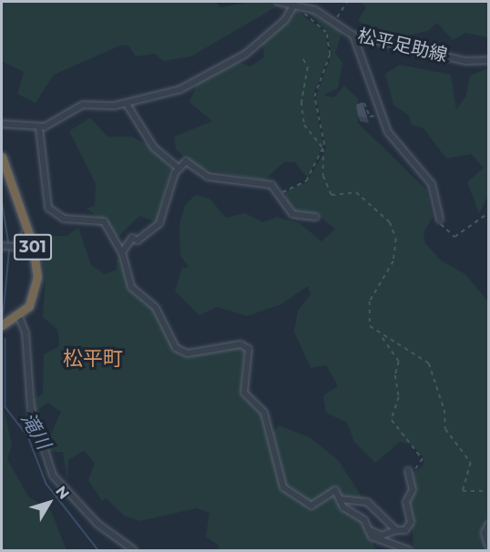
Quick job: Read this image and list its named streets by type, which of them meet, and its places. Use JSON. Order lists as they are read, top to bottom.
{
  "streets": {
    "highway": ["301"],
    "street": ["松平足助線"]
  },
  "districts": ["松平町"],
  "water": ["滝川"],
  "north": "top right"
}
